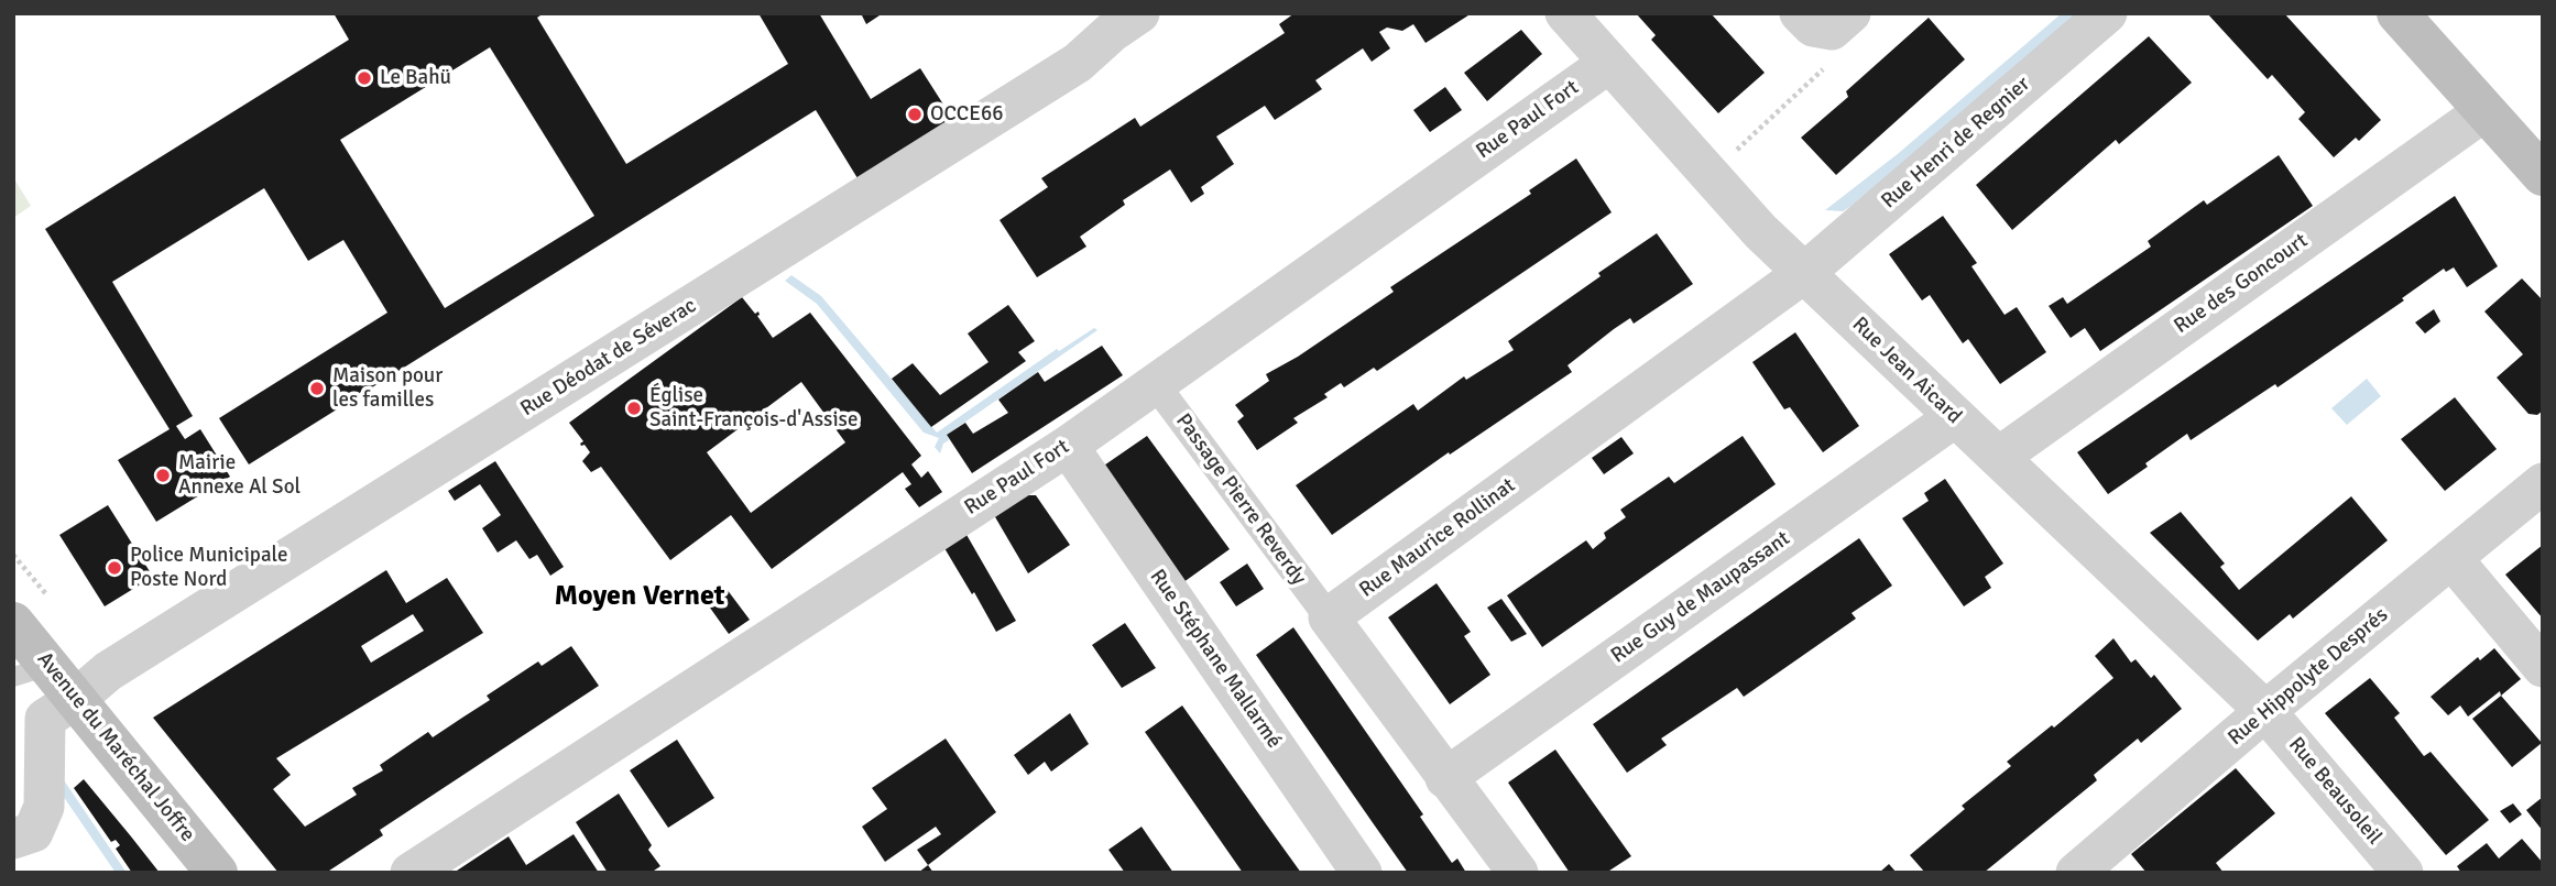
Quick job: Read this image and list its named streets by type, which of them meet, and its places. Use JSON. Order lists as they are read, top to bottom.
{
  "streets": {
    "main road": ["Avenue du Maréchal Joffre"],
    "street": [
      "Rue Paul Fort",
      "Rue Henri de Regnier",
      "Rue des Goncourt",
      "Rue Déodat de Séverac",
      "Rue Jean Aicard",
      "Passage Pierre Reverdy",
      "Rue Maurice Rollinat",
      "Rue Guy de Maupassant",
      "Rue Stéphane Mallarmé",
      "Rue Hippolyte Després",
      "Rue Beausoleil"
    ]
  },
  "crossings": [
    ["Rue Paul Fort", "Rue Jean Aicard"],
    ["Rue Paul Fort", "Passage Pierre Reverdy"],
    ["Rue Paul Fort", "Rue Stéphane Mallarmé"],
    ["Rue Henri de Regnier", "Rue Jean Aicard"],
    ["Rue Henri de Regnier", "Rue Maurice Rollinat"],
    ["Rue des Goncourt", "Rue Jean Aicard"],
    ["Rue Déodat de Séverac", "Avenue du Maréchal Joffre"],
    ["Rue Jean Aicard", "Rue Maurice Rollinat"],
    ["Rue Jean Aicard", "Rue Guy de Maupassant"],
    ["Rue Jean Aicard", "Rue Hippolyte Després"],
    ["Rue Jean Aicard", "Rue Beausoleil"],
    ["Passage Pierre Reverdy", "Rue Maurice Rollinat"],
    ["Rue Hippolyte Després", "Rue Beausoleil"]
  ],
  "districts": ["Moyen Vernet"],
  "places": [
    "Le Bahü",
    "OCCE66",
    "Maison pour les familles",
    "Église Saint-François-d'Assise",
    "Mairie Annexe Al Sol",
    "Police Municipale Poste Nord"
  ]
}
